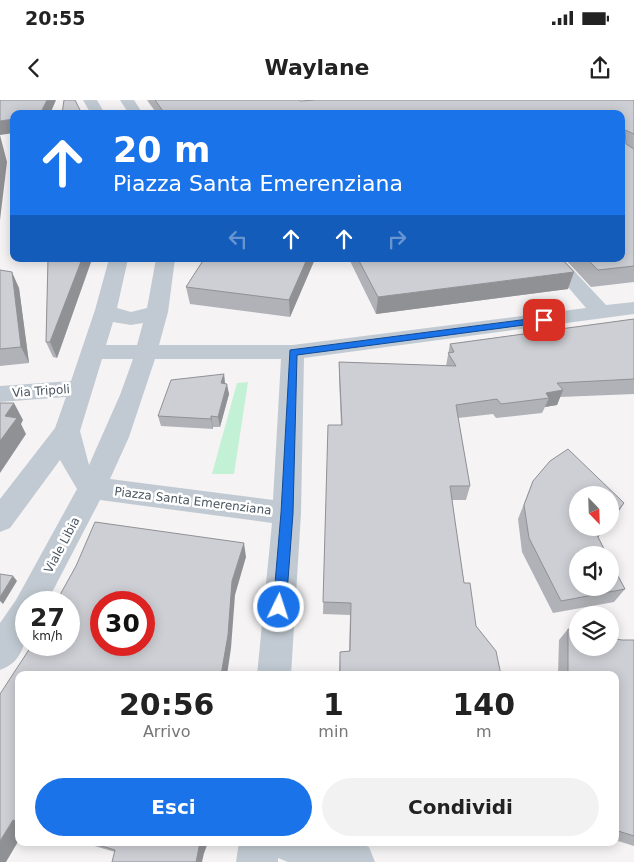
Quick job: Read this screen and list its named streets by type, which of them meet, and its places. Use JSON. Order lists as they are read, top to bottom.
{
  "streets": {
    "street": ["Via Tripoli", "Piazza Santa Emerenziana", "Viale Libia"]
  },
  "crossings": [
    ["Piazza Santa Emerenziana", "Viale Libia"]
  ],
  "north": "bottom right",
  "page": {
    "status": "20:55",
    "header": "Waylane",
    "turn": ["20 m", "Piazza Santa Emerenziana"],
    "speed": "27 km/h",
    "limit": "30",
    "eta": [
      "20:56",
      "Arrivo",
      "1",
      "min",
      "140",
      "m"
    ],
    "buttons": ["Esci", "Condividi"]
  }
}
